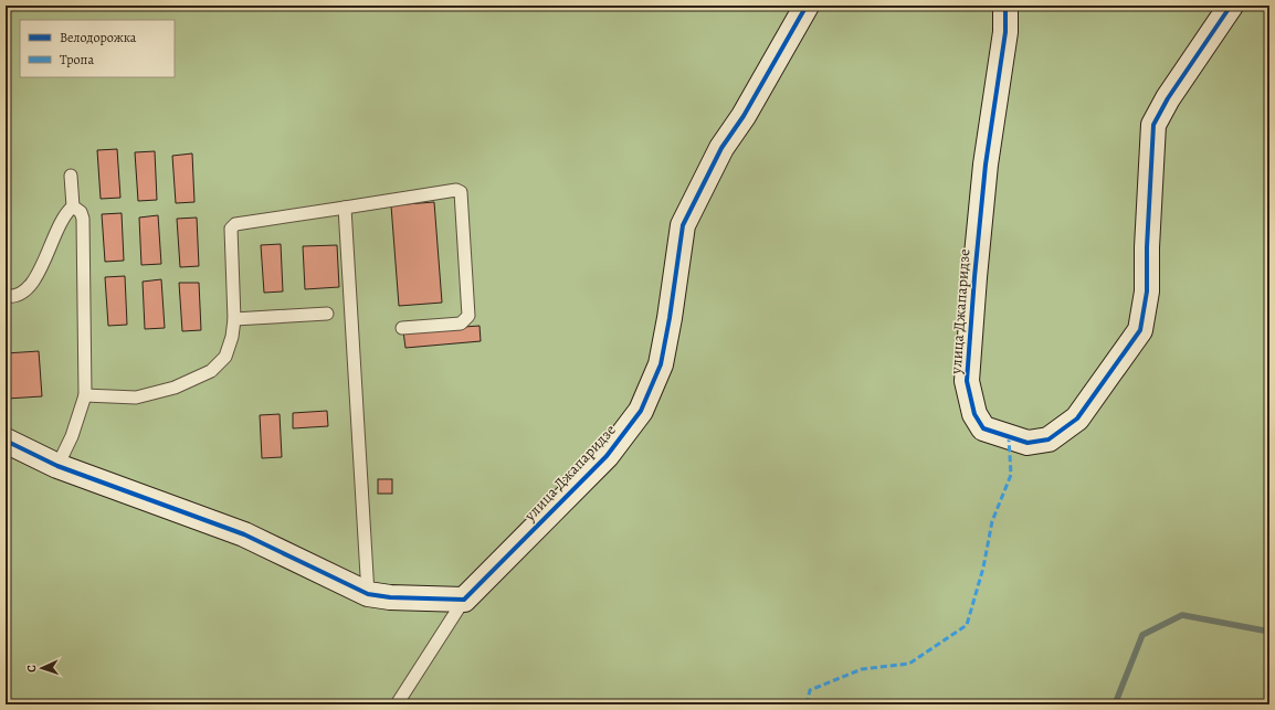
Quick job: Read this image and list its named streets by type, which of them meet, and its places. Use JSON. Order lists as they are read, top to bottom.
{
  "streets": {
    "street": ["улица Джапаридзе"]
  },
  "legend": ["Велодорожка", "Тропа"],
  "north": "left"
}
